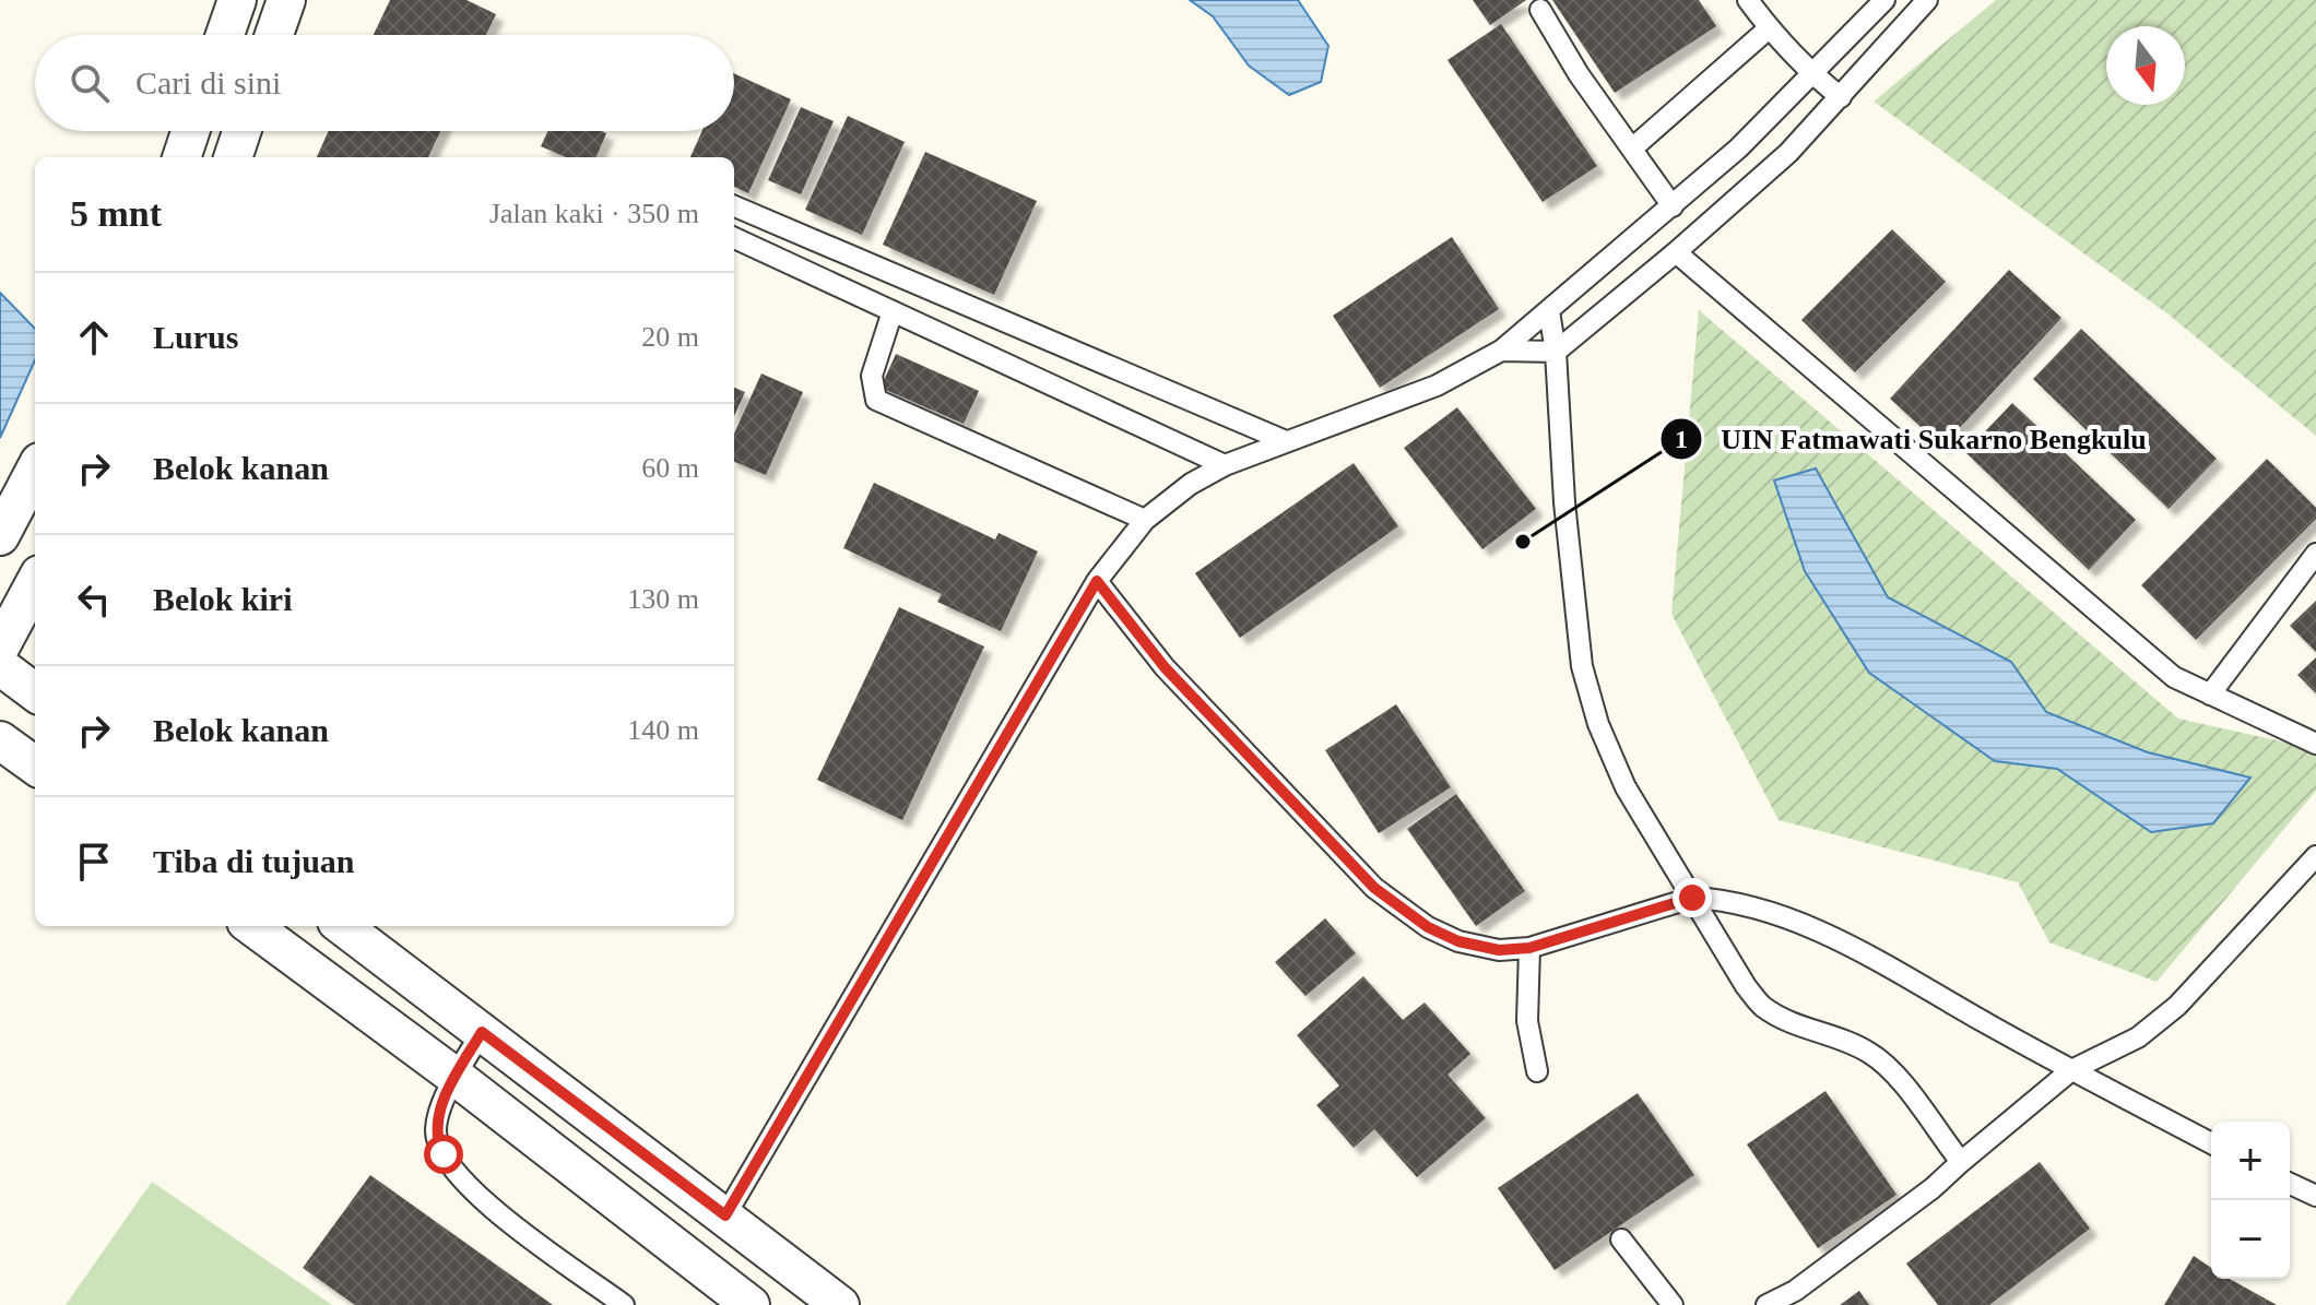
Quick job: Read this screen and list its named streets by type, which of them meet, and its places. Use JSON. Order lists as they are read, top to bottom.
{
  "places": ["UIN Fatmawati Sukarno Bengkulu"],
  "north": "bottom",
  "page": {
    "search": "Cari di sini",
    "heading": ["5 mnt", "Jalan kaki · 350 m"],
    "list": [
      ["Lurus", "20 m"],
      ["Belok kanan", "60 m"],
      ["Belok kiri", "130 m"],
      ["Belok kanan", "140 m"],
      "Tiba di tujuan"
    ],
    "map_buttons": ["+", "−"]
  }
}
